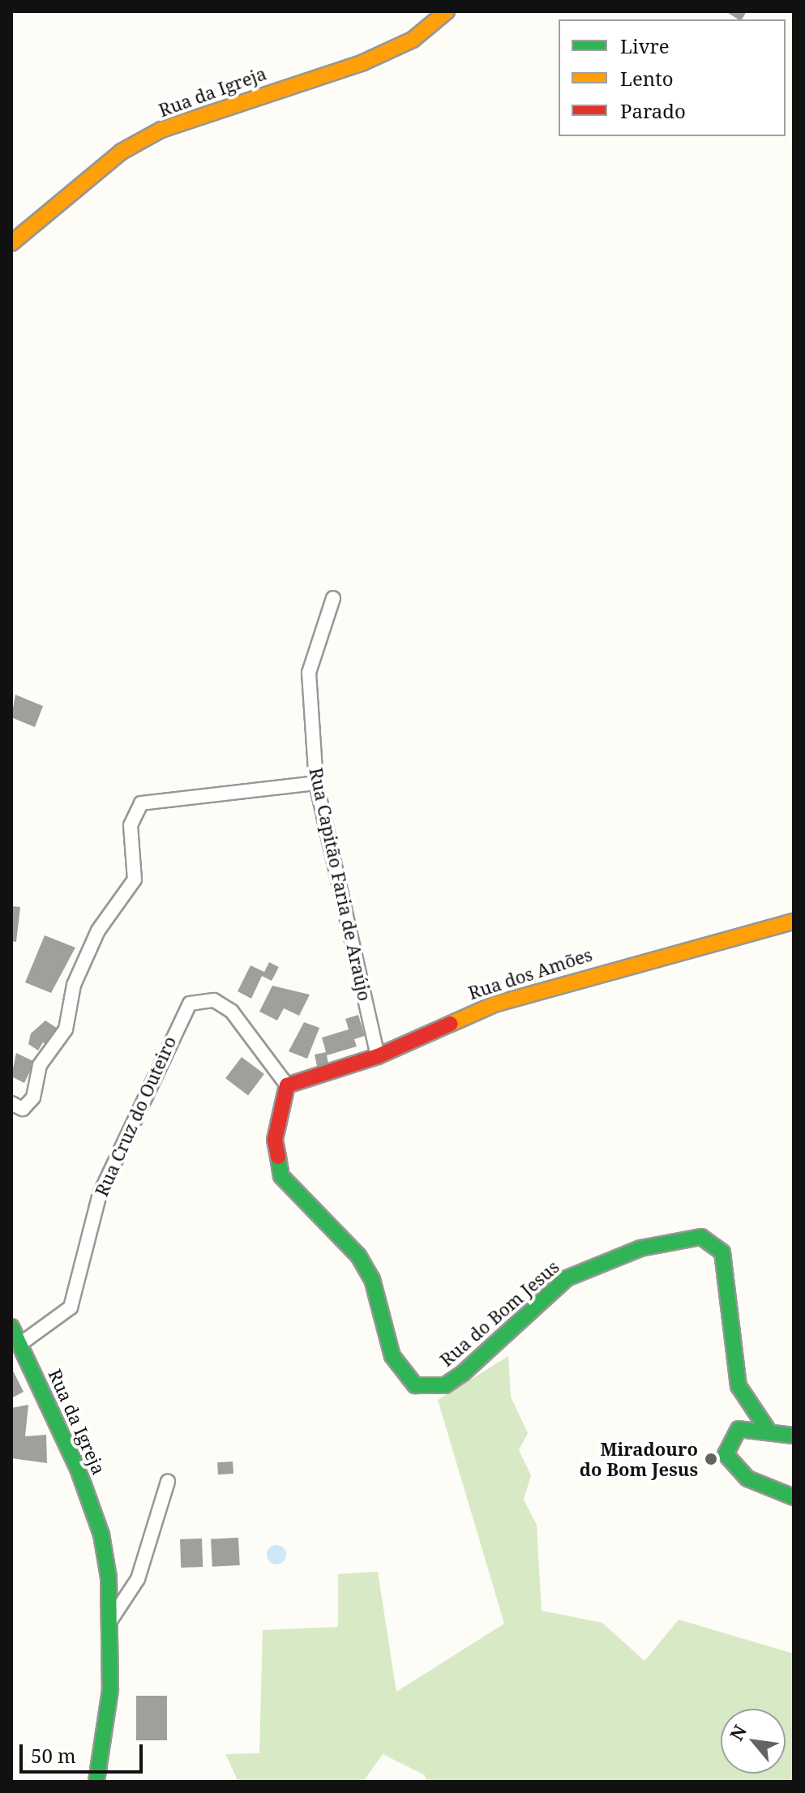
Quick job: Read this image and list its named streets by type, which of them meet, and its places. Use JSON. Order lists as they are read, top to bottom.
{
  "streets": {
    "street": [
      "Rua da Igreja",
      "Rua Capitão Faria de Araújo",
      "Rua dos Amões",
      "Rua Cruz do Outeiro",
      "Rua do Bom Jesus"
    ]
  },
  "crossings": [
    ["Rua da Igreja", "Rua Cruz do Outeiro"],
    ["Rua Capitão Faria de Araújo", "Rua dos Amões"],
    ["Rua dos Amões", "Rua Cruz do Outeiro"],
    ["Rua dos Amões", "Rua do Bom Jesus"],
    ["Rua Cruz do Outeiro", "Rua do Bom Jesus"]
  ],
  "places": ["Miradouro do Bom Jesus"],
  "legend": ["Livre", "Lento", "Parado"],
  "scale_bar": "50 m",
  "north": "top left"
}
